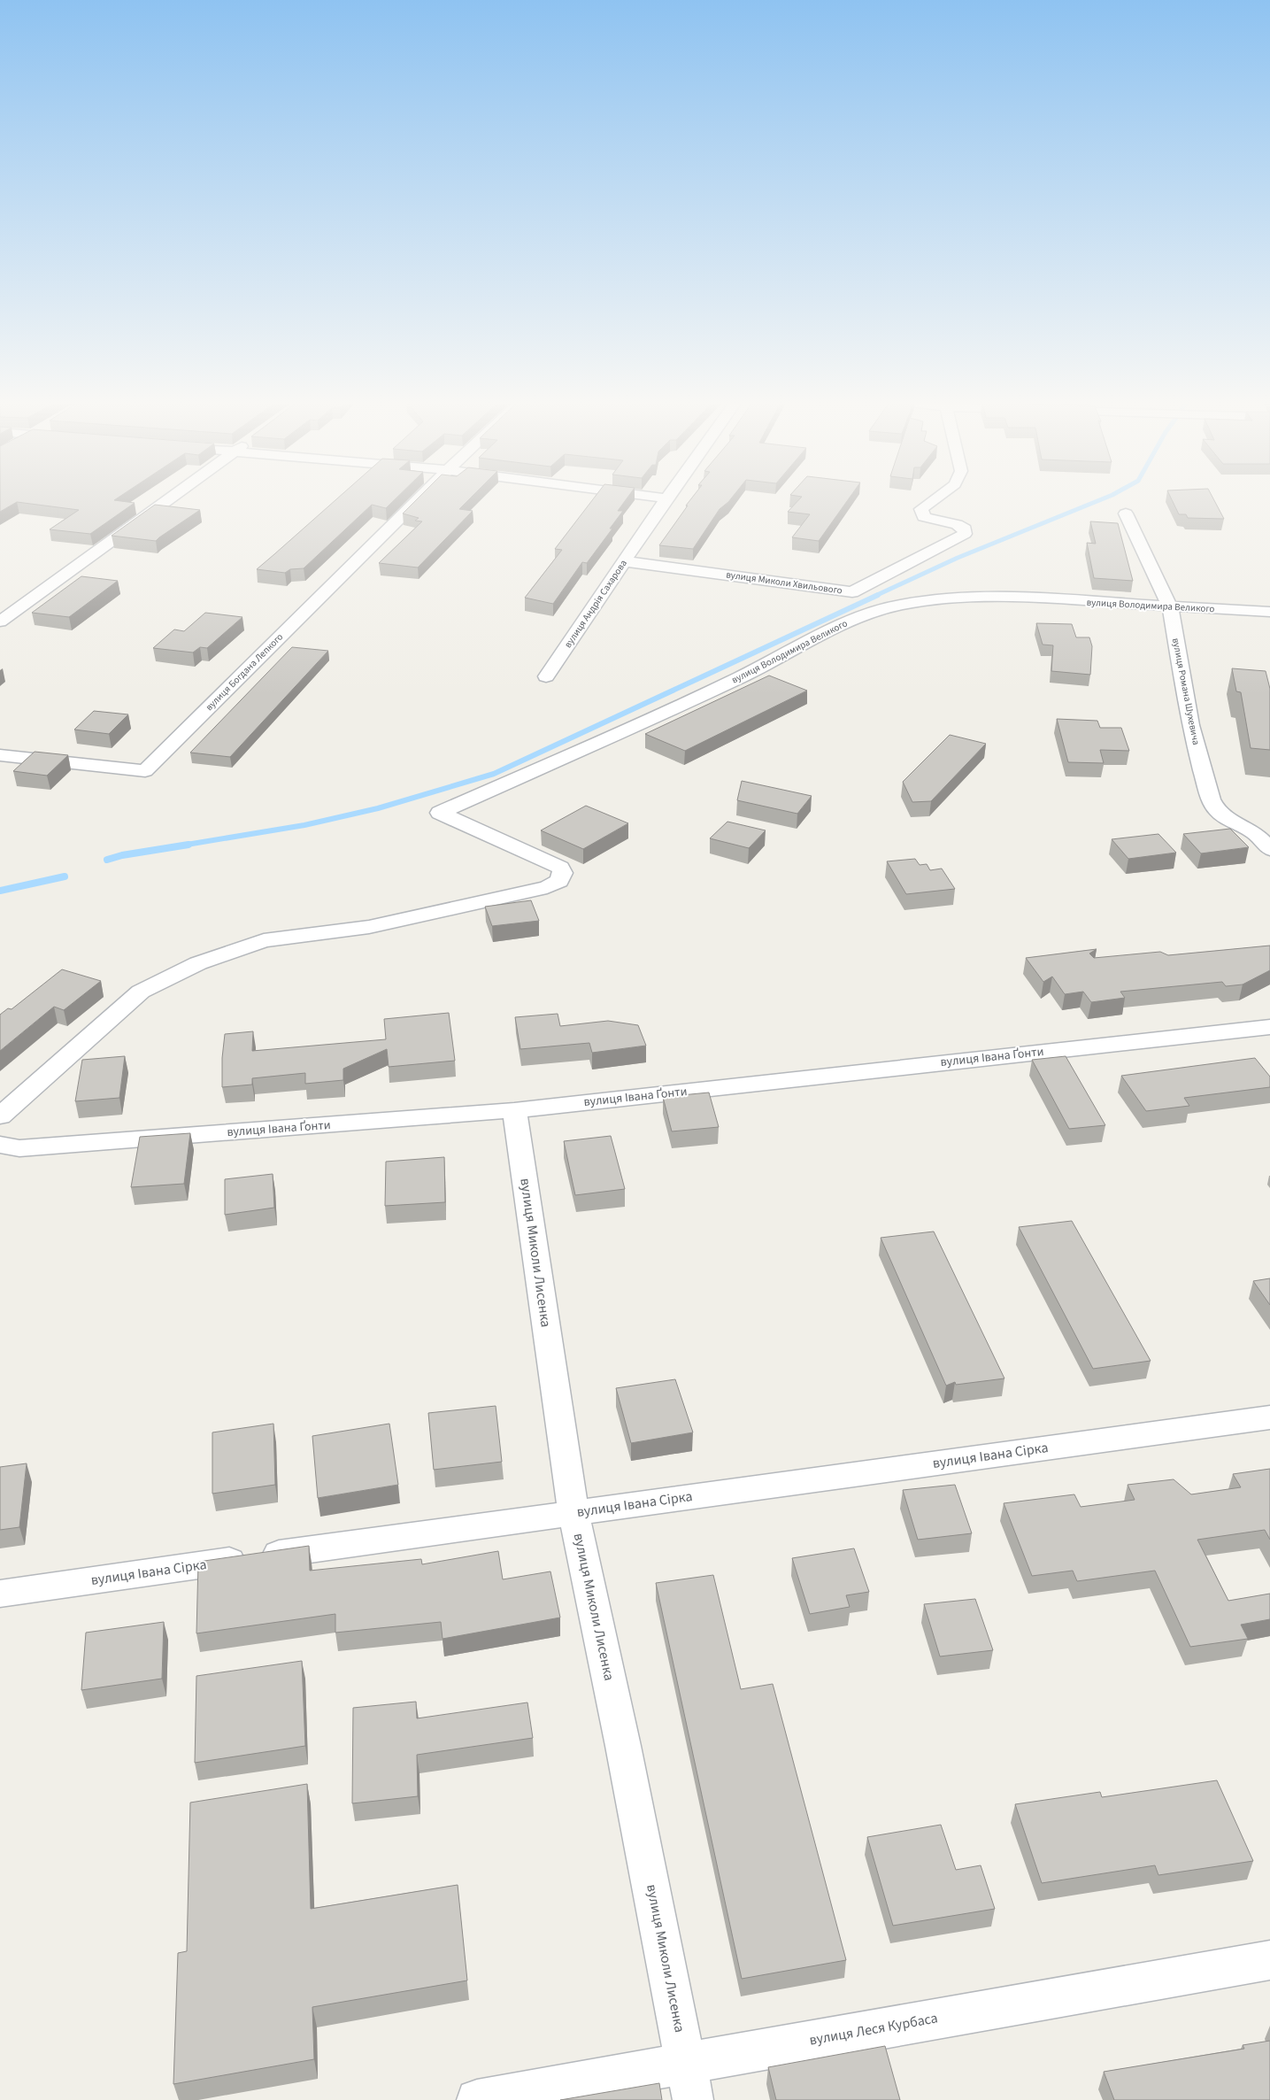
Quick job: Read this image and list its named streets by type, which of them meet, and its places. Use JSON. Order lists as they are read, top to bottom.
{
  "streets": {
    "street": [
      "вулиця Миколи Хвильового",
      "вулиця Андрія Сахарова",
      "вулиця Володимира Великого",
      "вулиця Богдана Лепкого",
      "вулиця Романа Шухевича",
      "вулиця Івана Ґонти",
      "вулиця Миколи Лисенка",
      "вулиця Івана Сірка",
      "вулиця Леся Курбаса"
    ]
  },
  "crossings": [
    ["вулиця Миколи Хвильового", "вулиця Андрія Сахарова"],
    ["вулиця Володимира Великого", "вулиця Романа Шухевича"],
    ["вулиця Івана Ґонти", "вулиця Миколи Лисенка"],
    ["вулиця Миколи Лисенка", "вулиця Івана Сірка"],
    ["вулиця Миколи Лисенка", "вулиця Леся Курбаса"]
  ]
}
